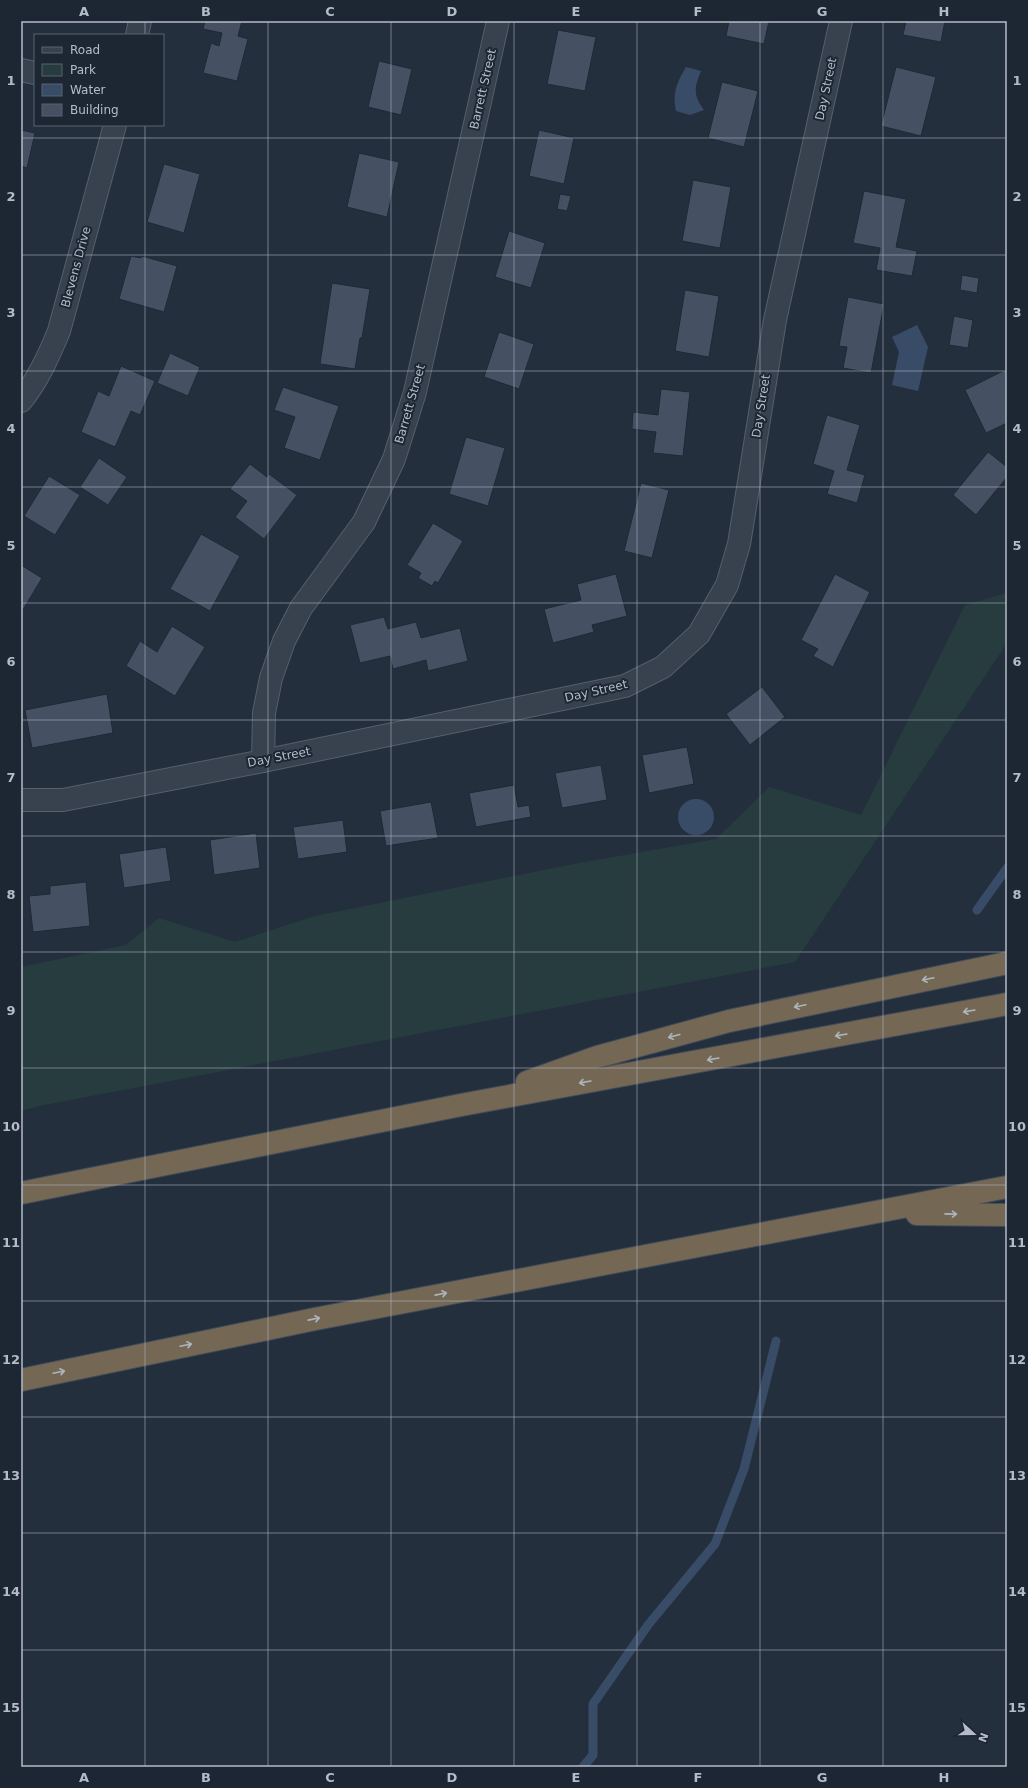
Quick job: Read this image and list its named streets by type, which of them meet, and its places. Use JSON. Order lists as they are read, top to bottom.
{
  "streets": {
    "street": ["Barrett Street", "Day Street", "Blevens Drive"]
  },
  "crossings": [
    ["Barrett Street", "Day Street"]
  ],
  "legend": [
    "Road",
    "Park",
    "Water",
    "Building"
  ],
  "north": "right",
  "grid": {
    "columns": [
      "A",
      "B",
      "C",
      "D",
      "E",
      "F",
      "G",
      "H"
    ],
    "rows": [
      "1",
      "2",
      "3",
      "4",
      "5",
      "6",
      "7",
      "8",
      "9",
      "10",
      "11",
      "12",
      "13",
      "14",
      "15"
    ]
  }
}
